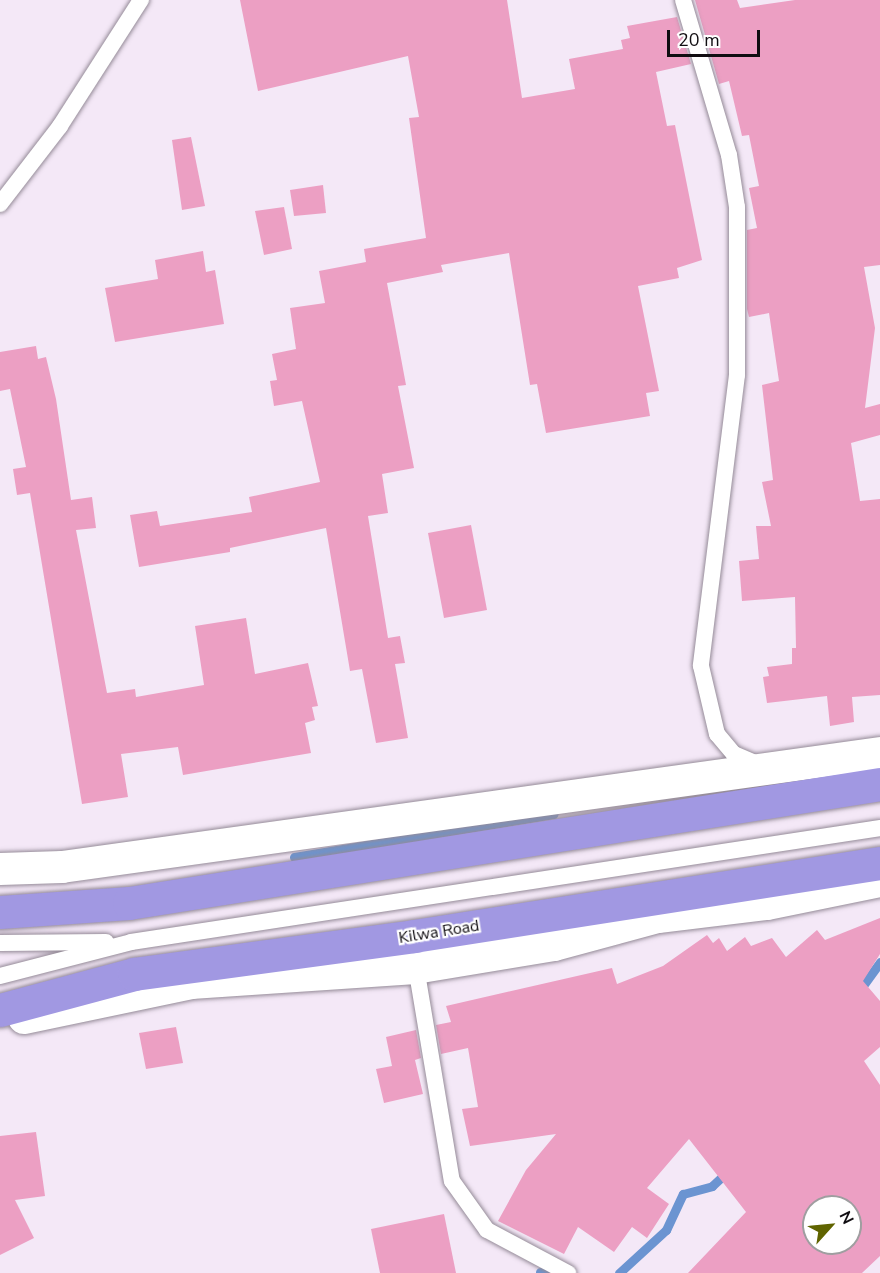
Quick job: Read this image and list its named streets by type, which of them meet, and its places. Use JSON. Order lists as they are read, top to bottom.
{
  "streets": {
    "highway": ["Kilwa Road"]
  },
  "scale_bar": "20 m",
  "north": "top right"
}
